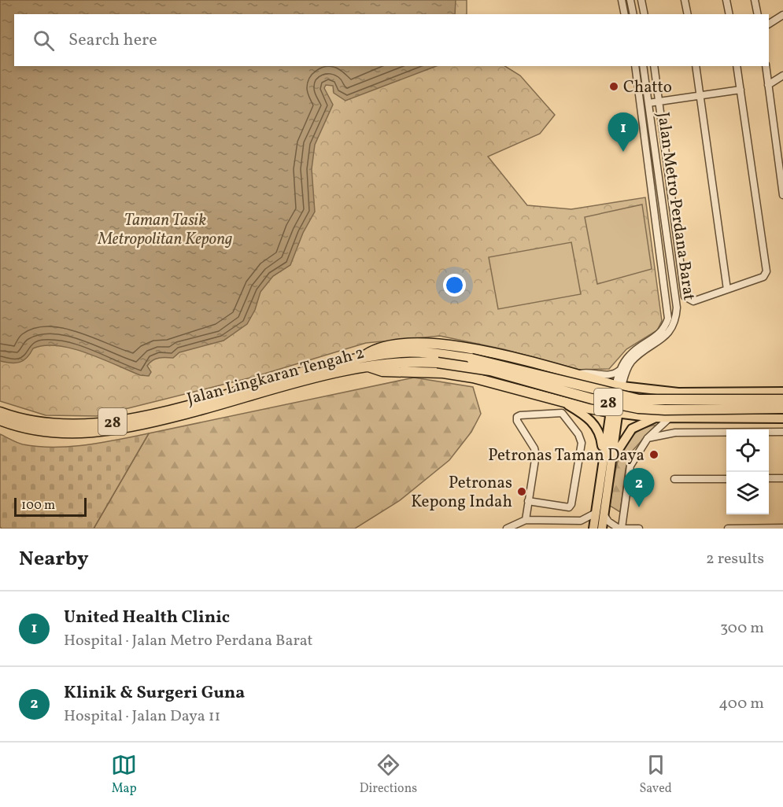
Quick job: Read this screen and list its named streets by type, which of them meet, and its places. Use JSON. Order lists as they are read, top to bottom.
{
  "streets": {
    "highway": ["Jalan Lingkaran Tengah 2", "28"],
    "street": ["Jalan Metro Perdana Barat"]
  },
  "parks": ["Taman Tasik Metropolitan Kepong"],
  "places": ["Chatto", "Petronas Taman Daya", "Petronas Kepong Indah"],
  "scale_bar": "100 m",
  "page": {
    "search": "Search here",
    "pins": ["1", "2"],
    "scale": "100 m",
    "heading": ["Nearby", "2 results"],
    "list": [
      {
        "mark": "1",
        "name": "United Health Clinic",
        "note": "Hospital · Jalan Metro Perdana Barat",
        "value": "300 m"
      },
      {
        "mark": "2",
        "name": "Klinik & Surgeri Guna",
        "note": "Hospital · Jalan Daya 11",
        "value": "400 m"
      }
    ],
    "nav": ["Map", "Directions", "Saved"]
  }
}
